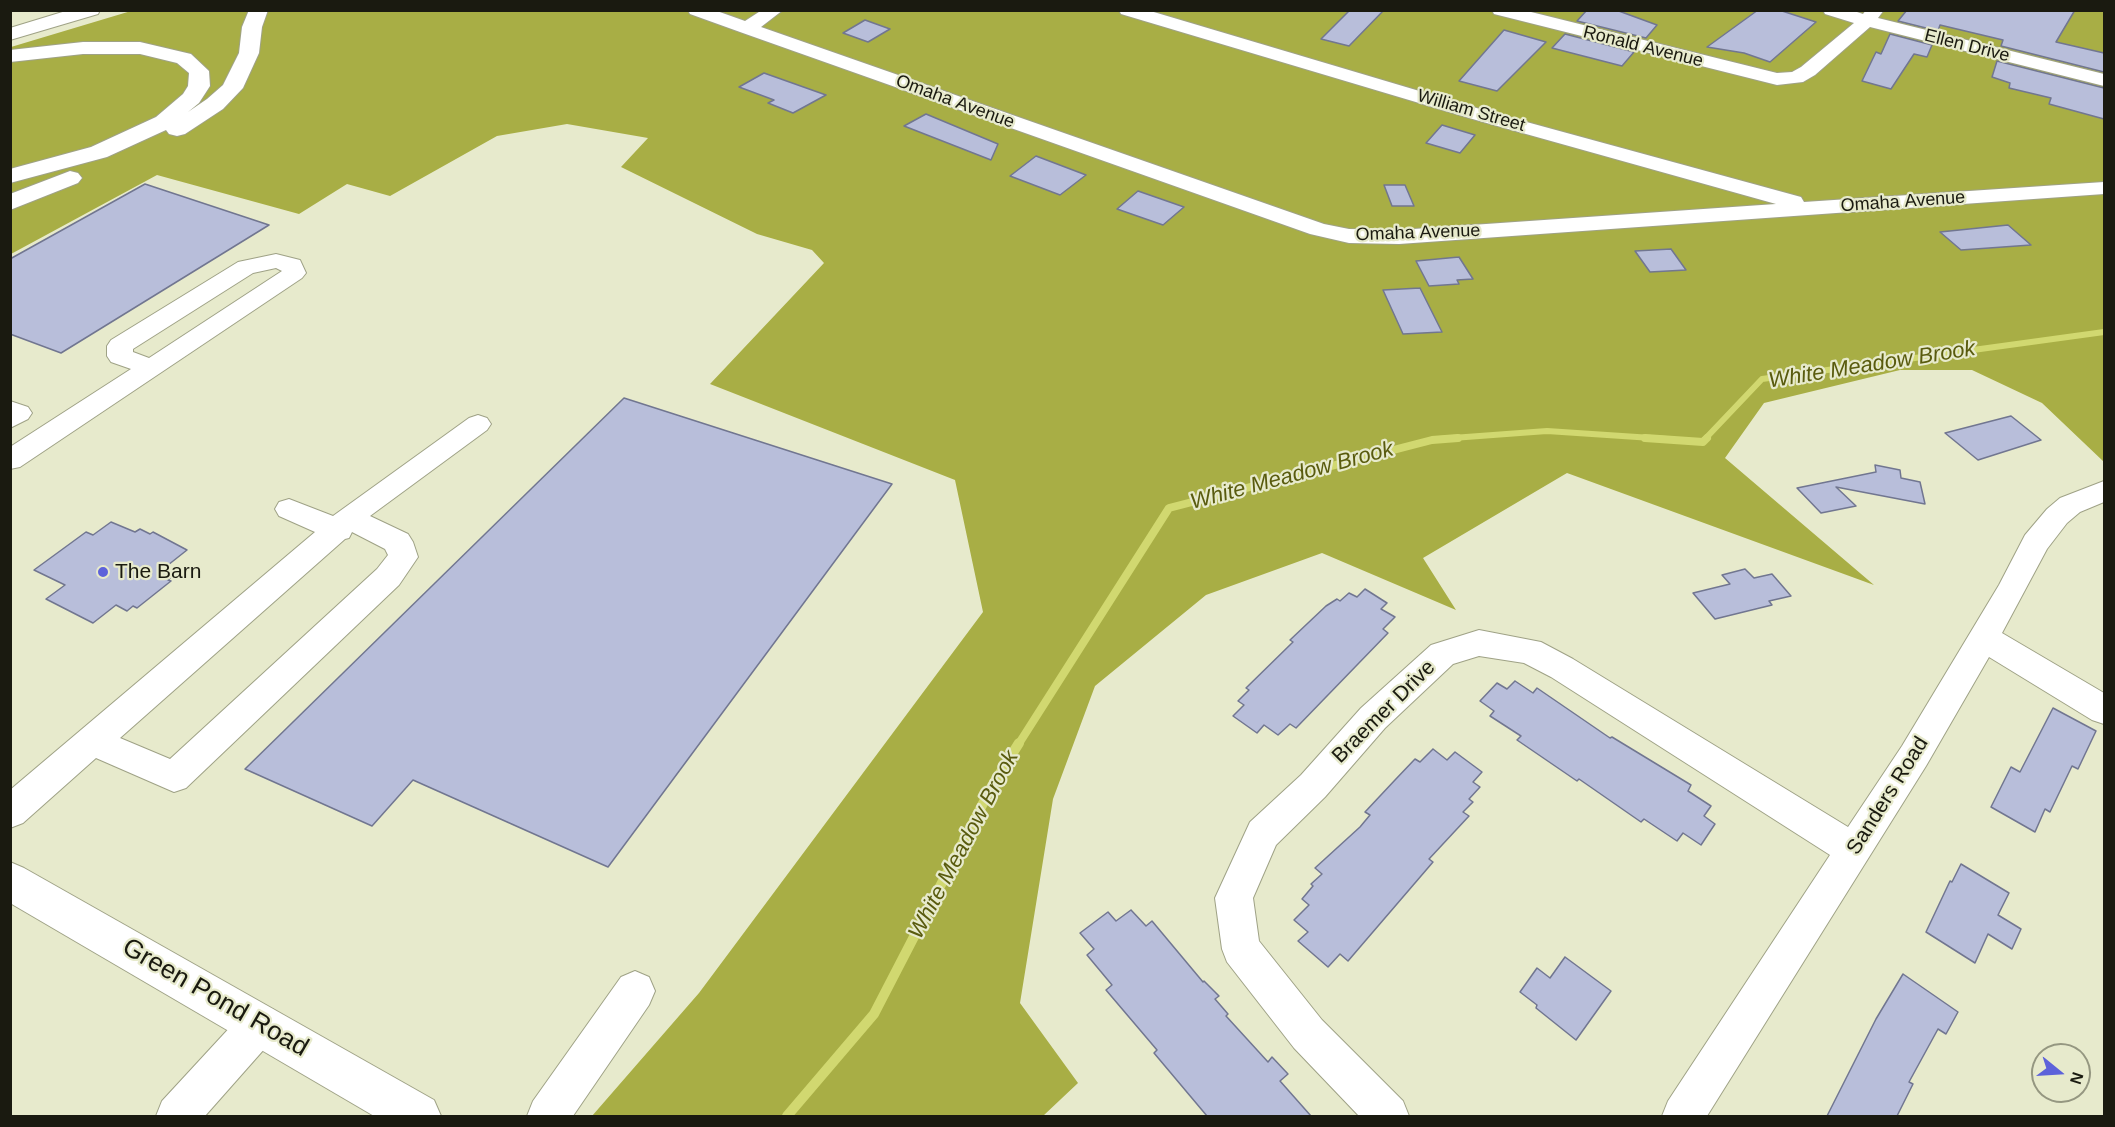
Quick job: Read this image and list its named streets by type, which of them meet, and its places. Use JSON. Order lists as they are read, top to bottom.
{
  "streets": {
    "main road": ["Green Pond Road"],
    "street": [
      "Ellen Drive",
      "Ronald Avenue",
      "Omaha Avenue",
      "William Street",
      "Braemer Drive",
      "Sanders Road"
    ]
  },
  "crossings": [
    ["Ellen Drive", "Ronald Avenue"],
    ["Omaha Avenue", "William Street"],
    ["Braemer Drive", "Sanders Road"]
  ],
  "water": ["White Meadow Brook"],
  "places": ["The Barn"],
  "north": "right"
}
